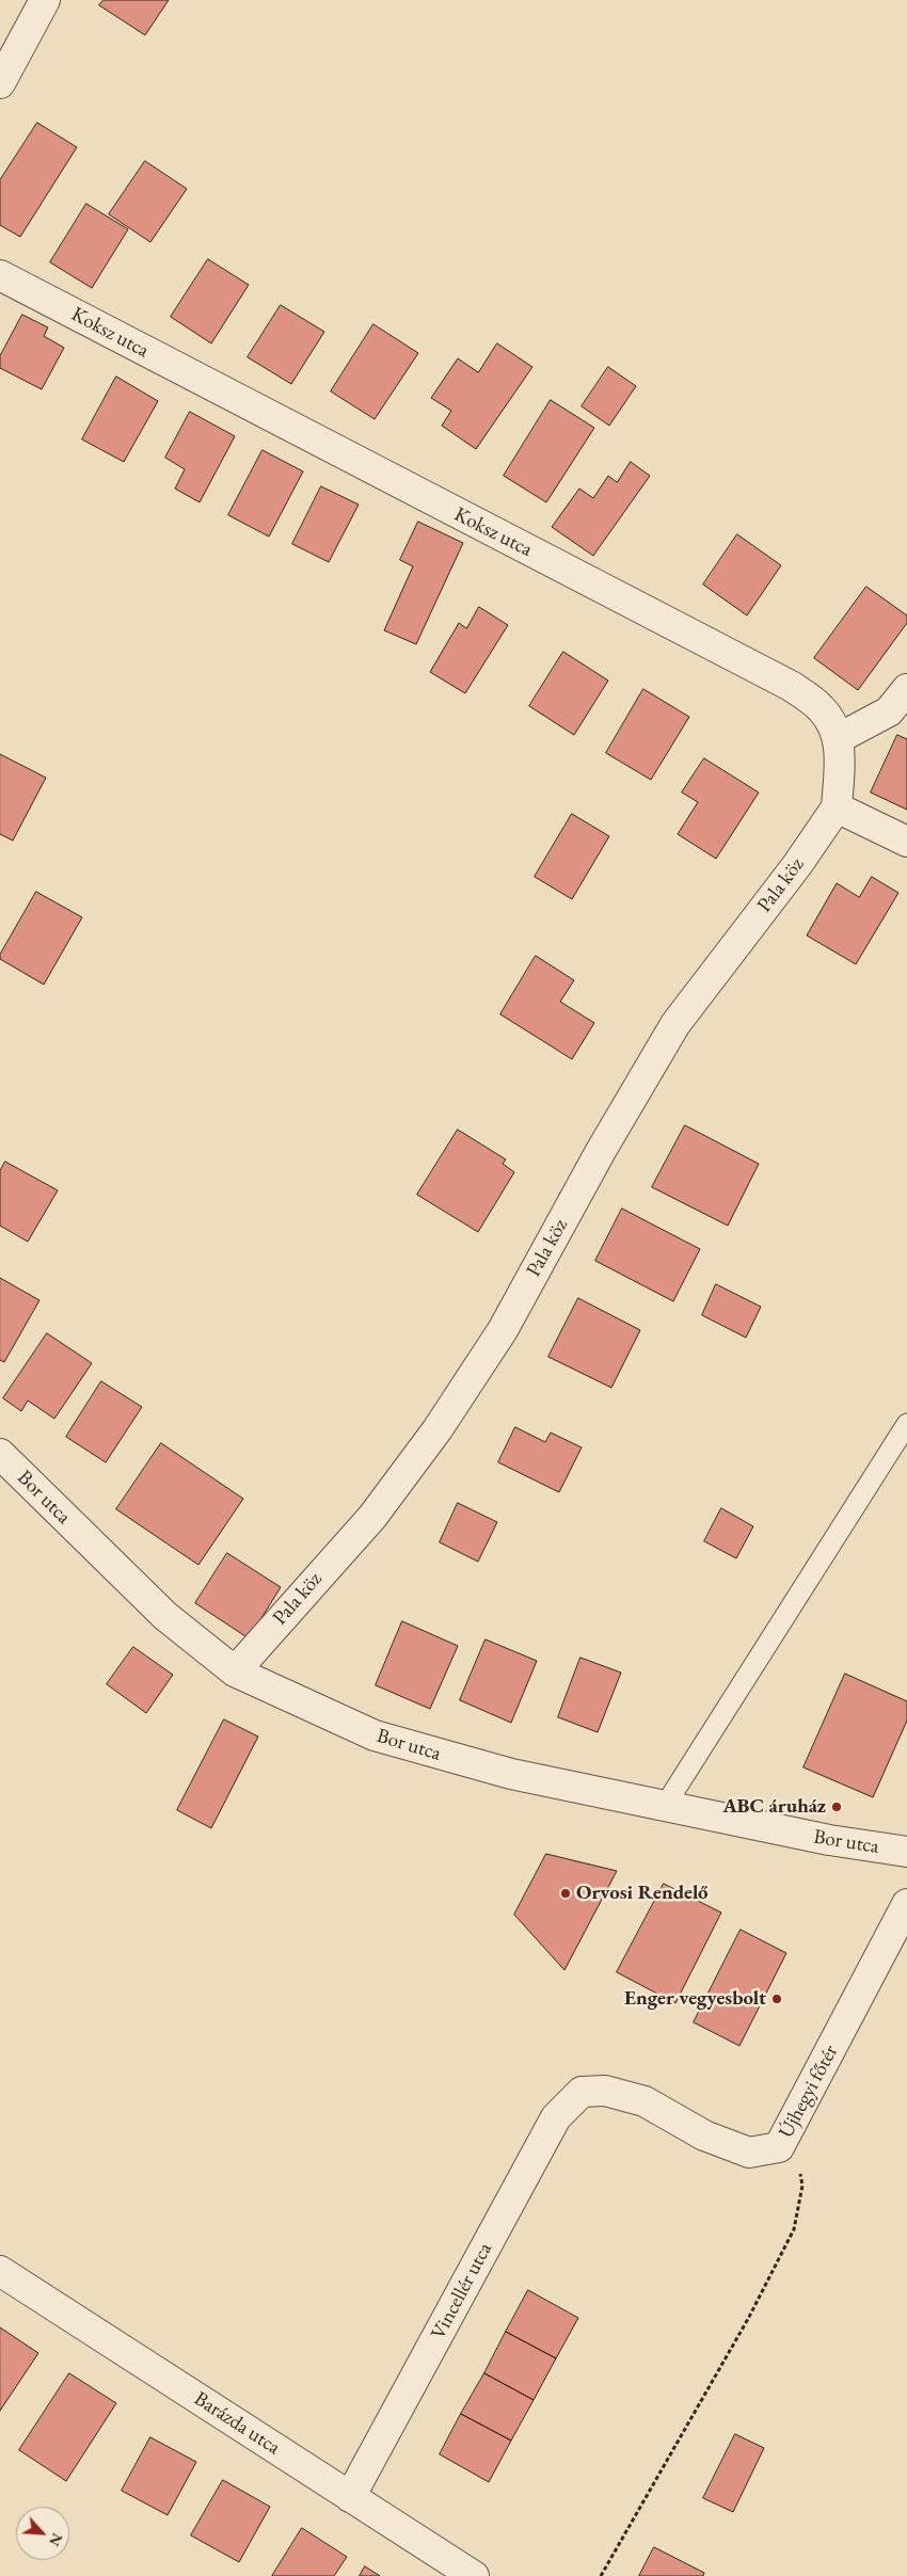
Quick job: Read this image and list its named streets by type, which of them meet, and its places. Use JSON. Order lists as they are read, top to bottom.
{
  "streets": {
    "street": [
      "Koksz utca",
      "Pala köz",
      "Bor utca",
      "Újhegyi főtér",
      "Vincellér utca",
      "Barázda utca"
    ]
  },
  "crossings": [
    ["Koksz utca", "Pala köz"],
    ["Pala köz", "Bor utca"],
    ["Újhegyi főtér", "Vincellér utca"],
    ["Vincellér utca", "Barázda utca"]
  ],
  "places": ["ABC áruház", "Orvosi Rendelő", "Enger vegyesbolt"],
  "north": "bottom right"
}
